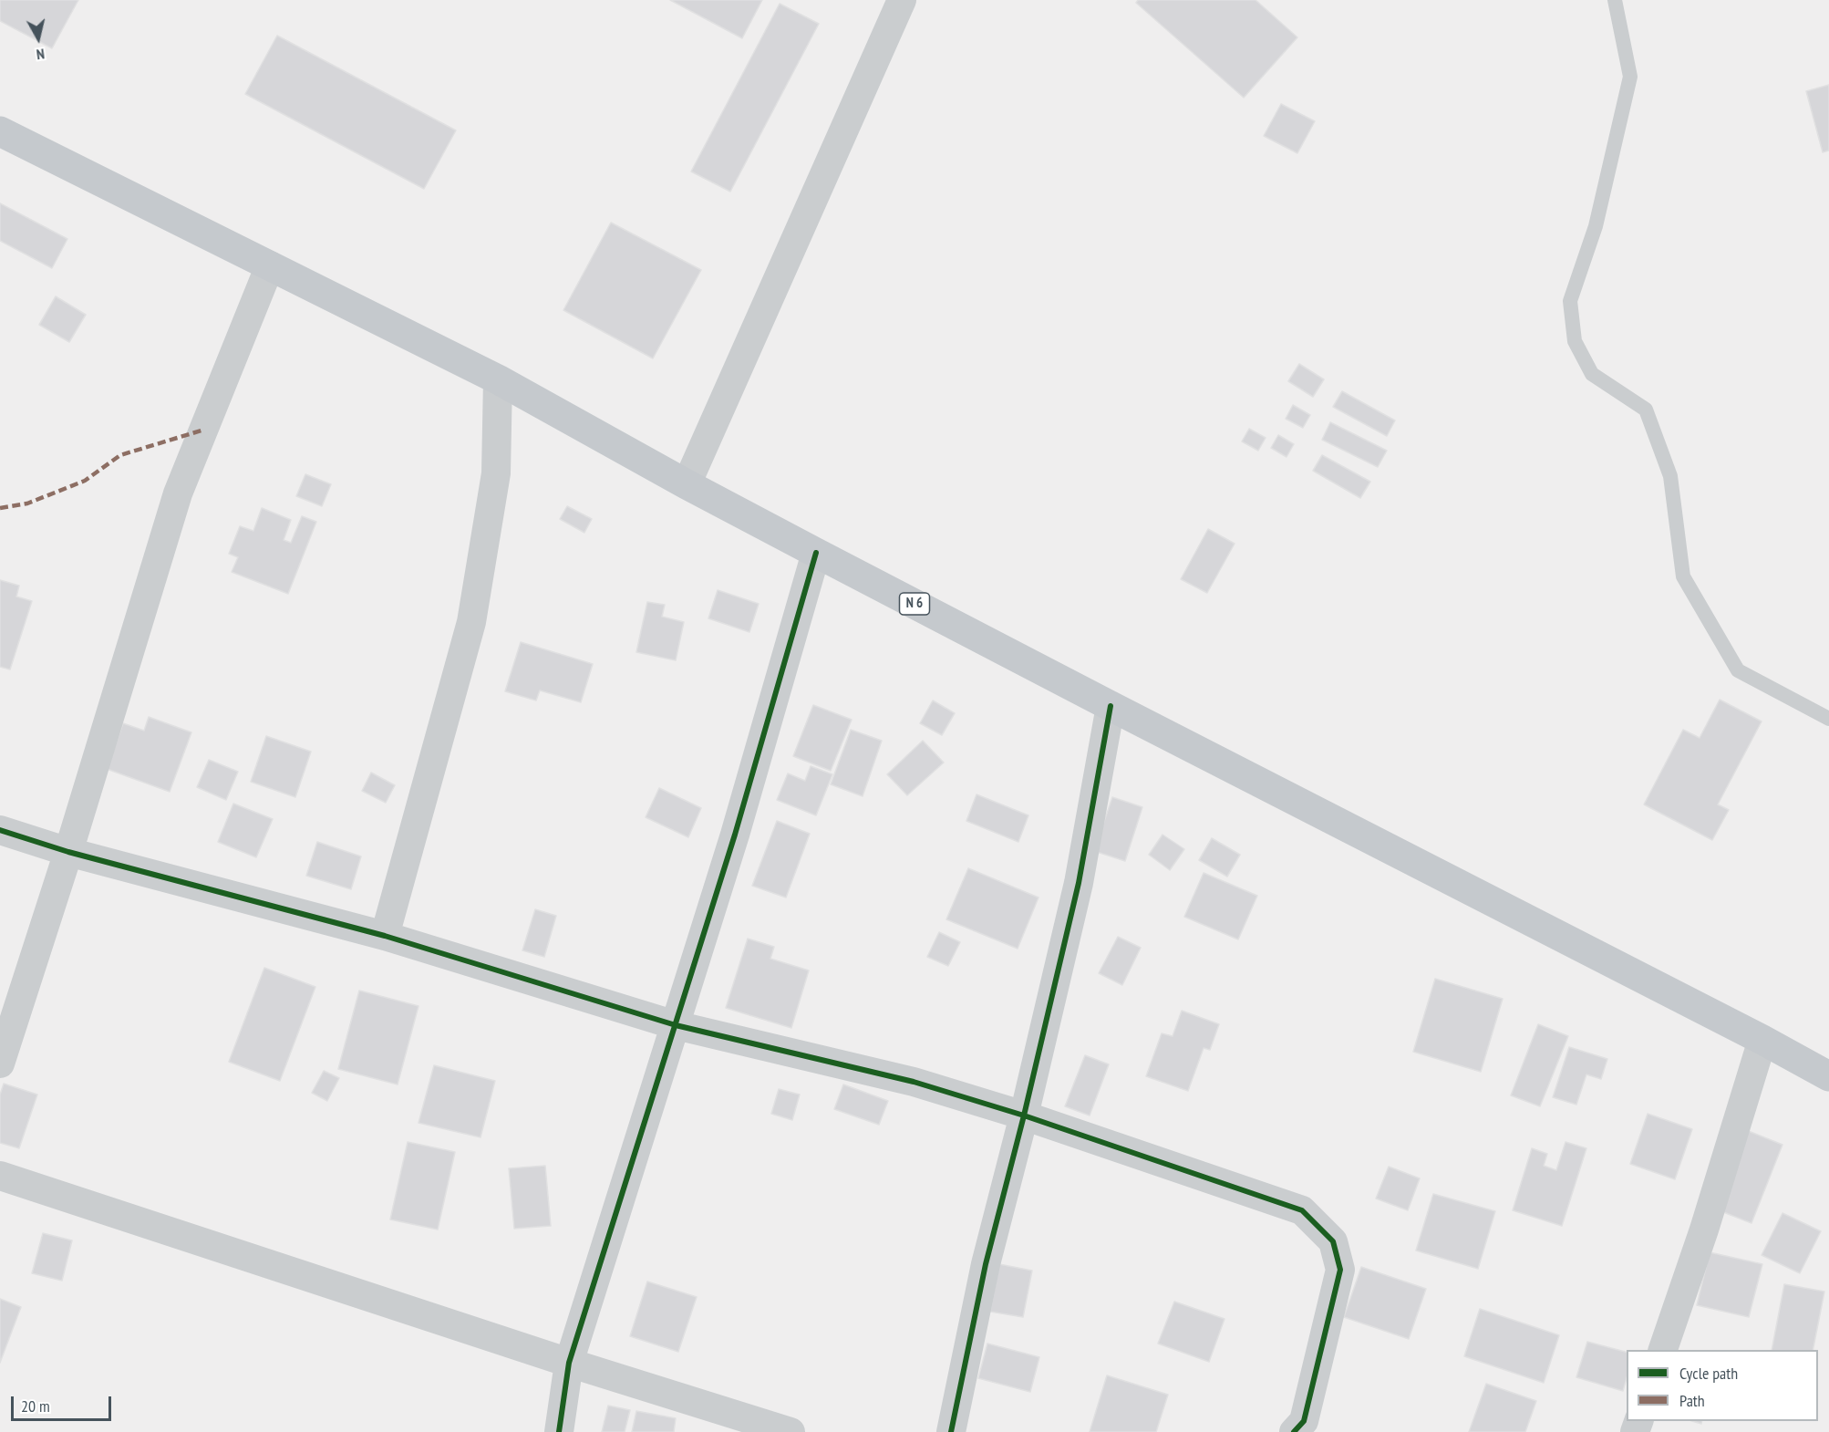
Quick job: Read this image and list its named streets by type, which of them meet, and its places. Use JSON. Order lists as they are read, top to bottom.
{
  "streets": {
    "main road": ["N 6"]
  },
  "legend": ["Cycle path", "Path"],
  "scale_bar": "20 m",
  "north": "bottom"
}
